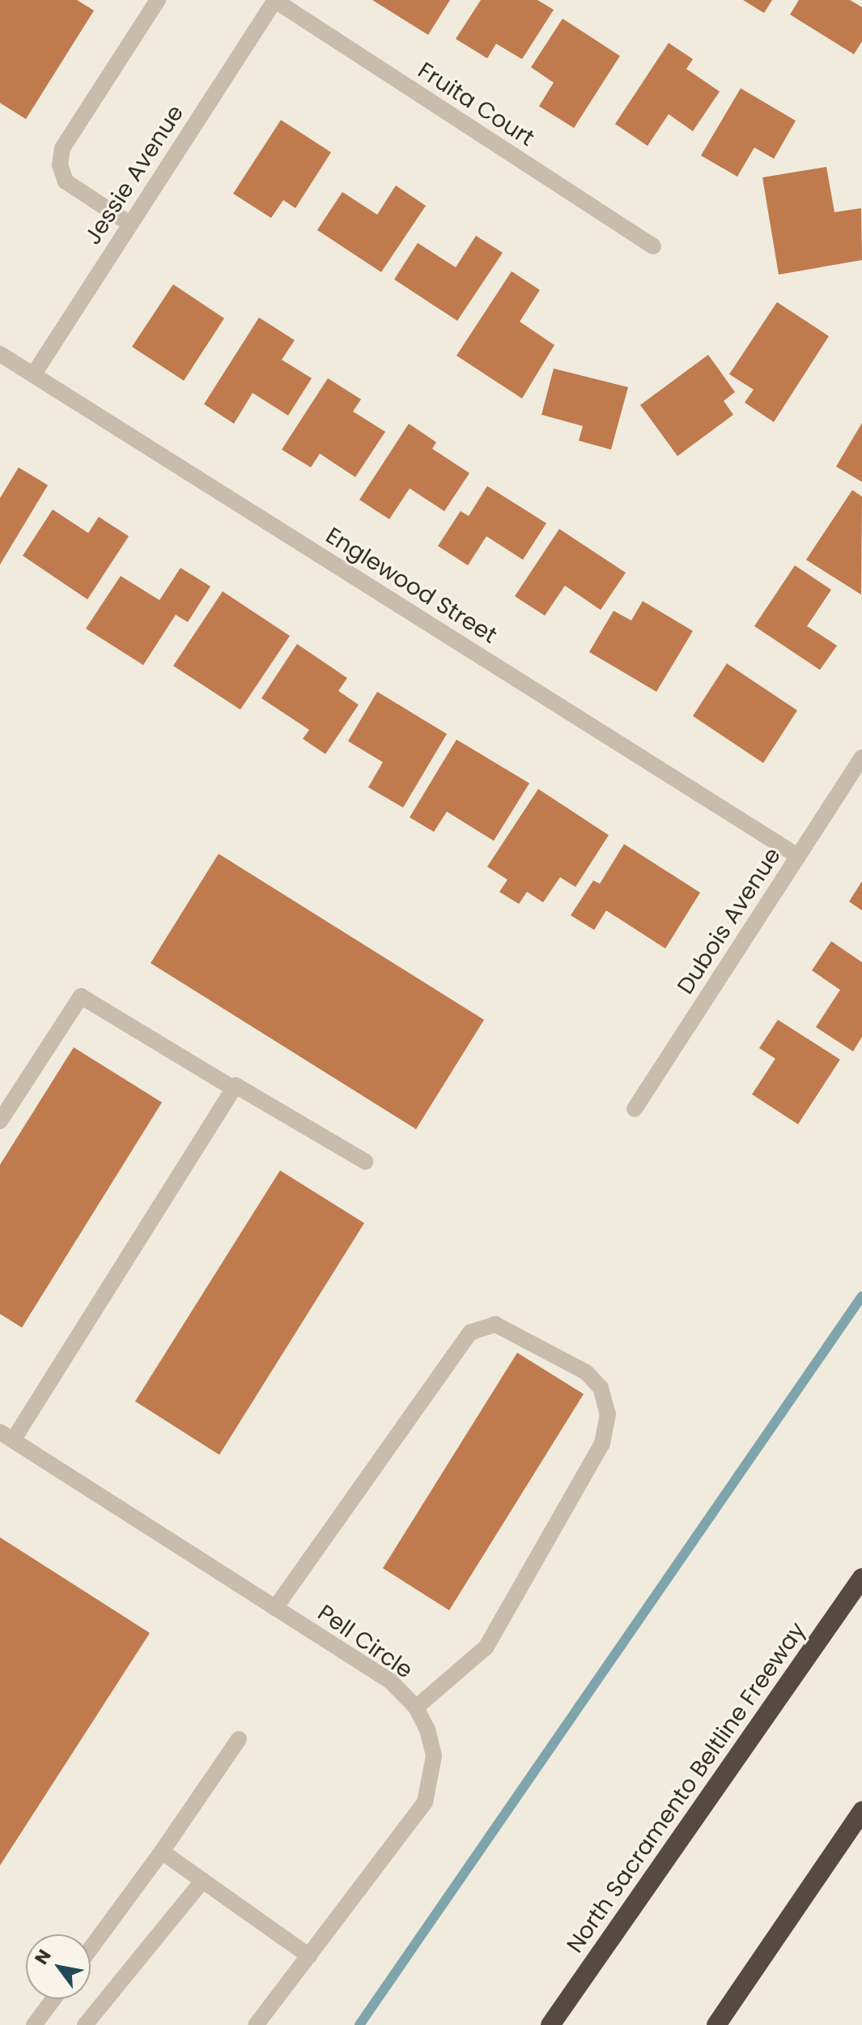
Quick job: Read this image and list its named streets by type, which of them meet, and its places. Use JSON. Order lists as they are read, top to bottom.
{
  "streets": {
    "highway": ["North Sacramento Beltline Freeway"],
    "street": [
      "Fruita Court",
      "Jessie Avenue",
      "Englewood Street",
      "Dubois Avenue",
      "Pell Circle"
    ]
  },
  "crossings": [
    ["Fruita Court", "Jessie Avenue"],
    ["Jessie Avenue", "Englewood Street"],
    ["Englewood Street", "Dubois Avenue"]
  ],
  "north": "top left"
}
